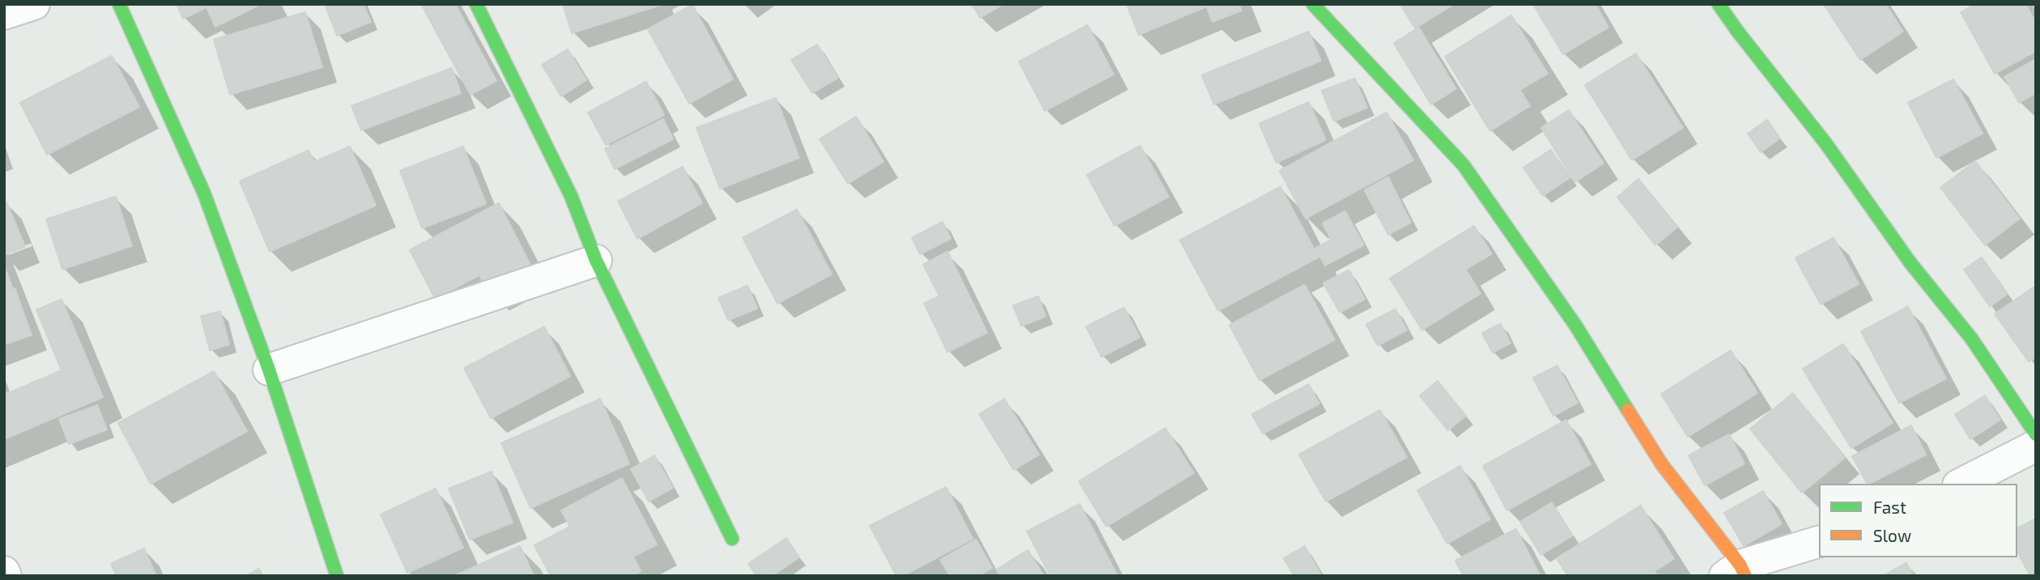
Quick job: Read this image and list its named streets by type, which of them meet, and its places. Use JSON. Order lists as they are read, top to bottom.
{
  "legend": ["Fast", "Slow"]
}
